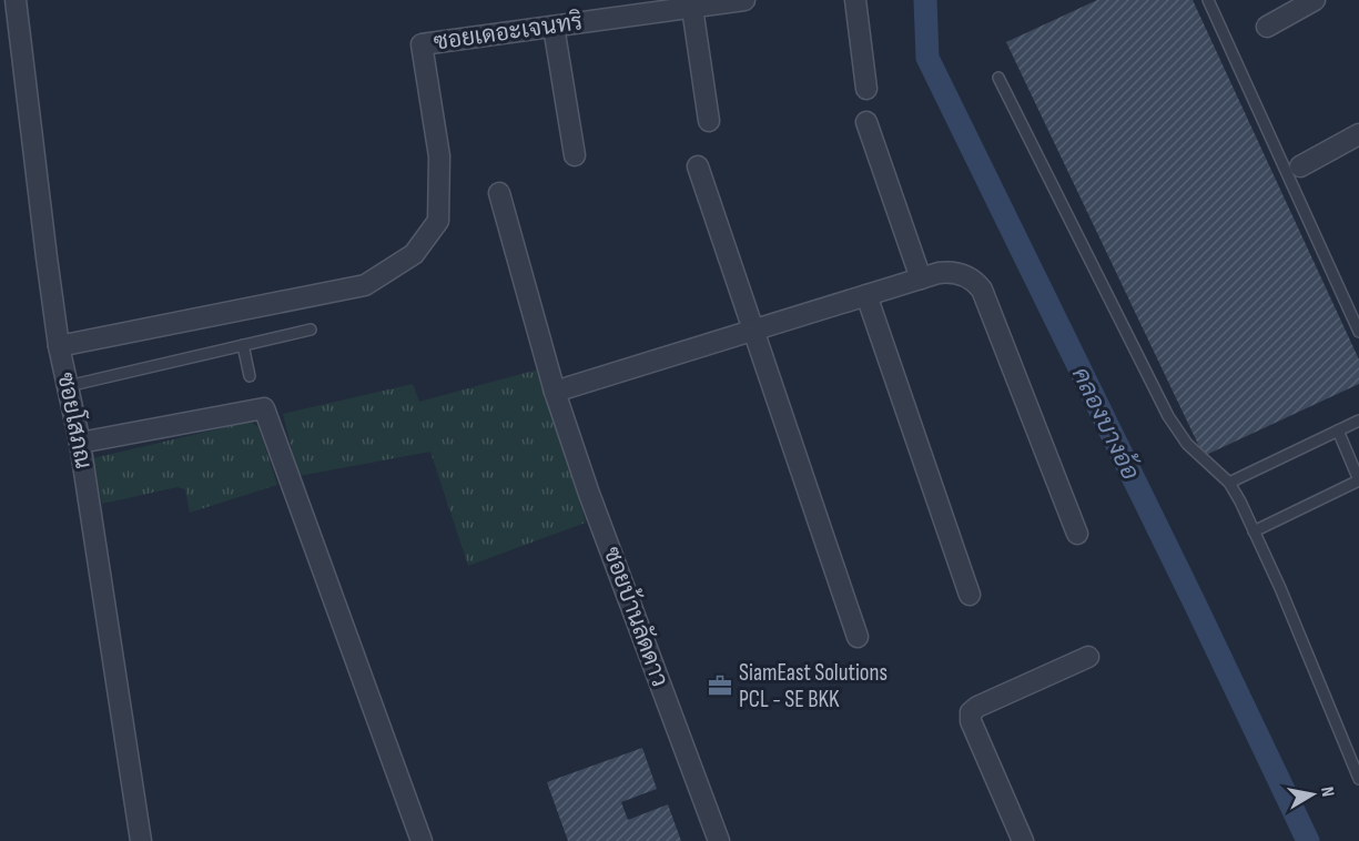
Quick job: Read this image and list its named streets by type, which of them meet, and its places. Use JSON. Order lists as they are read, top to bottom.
{
  "streets": {
    "street": ["ซอยเดอะเจนทริ", "ซอยโสภณ", "ซอยบ้านลัดดาว"]
  },
  "crossings": [
    ["ซอยเดอะเจนทริ", "ซอยโสภณ"]
  ],
  "water": ["คลองบางอ้อ"],
  "places": {
    "office": ["SiamEast Solutions PCL - SE BKK"]
  },
  "north": "right"
}
